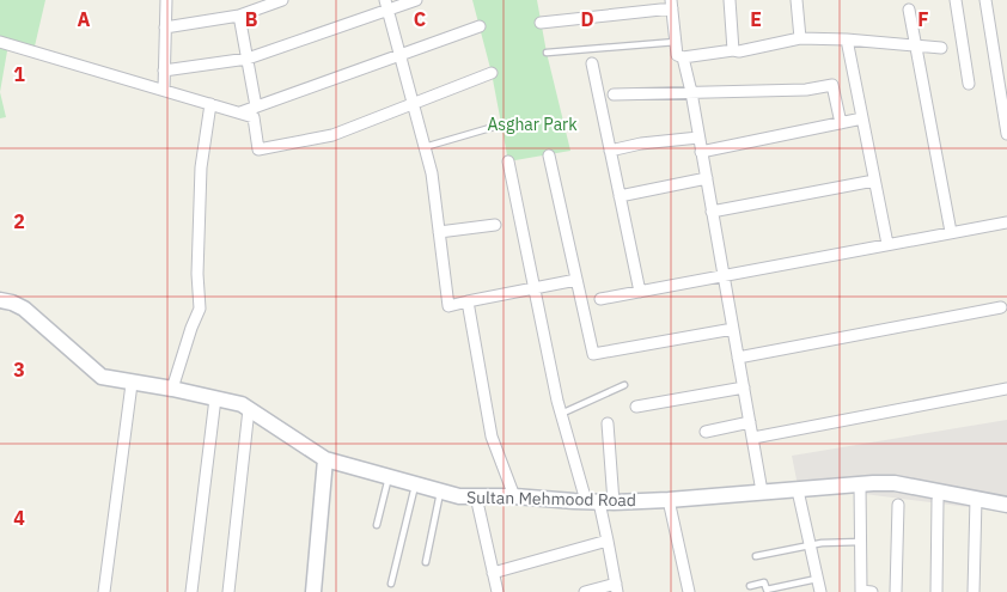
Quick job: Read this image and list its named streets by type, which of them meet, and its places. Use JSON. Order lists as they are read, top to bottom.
{
  "streets": {
    "street": ["Sultan Mehmood Road"]
  },
  "parks": ["Asghar Park"],
  "grid": {
    "columns": [
      "A",
      "B",
      "C",
      "D",
      "E",
      "F"
    ],
    "rows": [
      "1",
      "2",
      "3",
      "4"
    ]
  }
}
